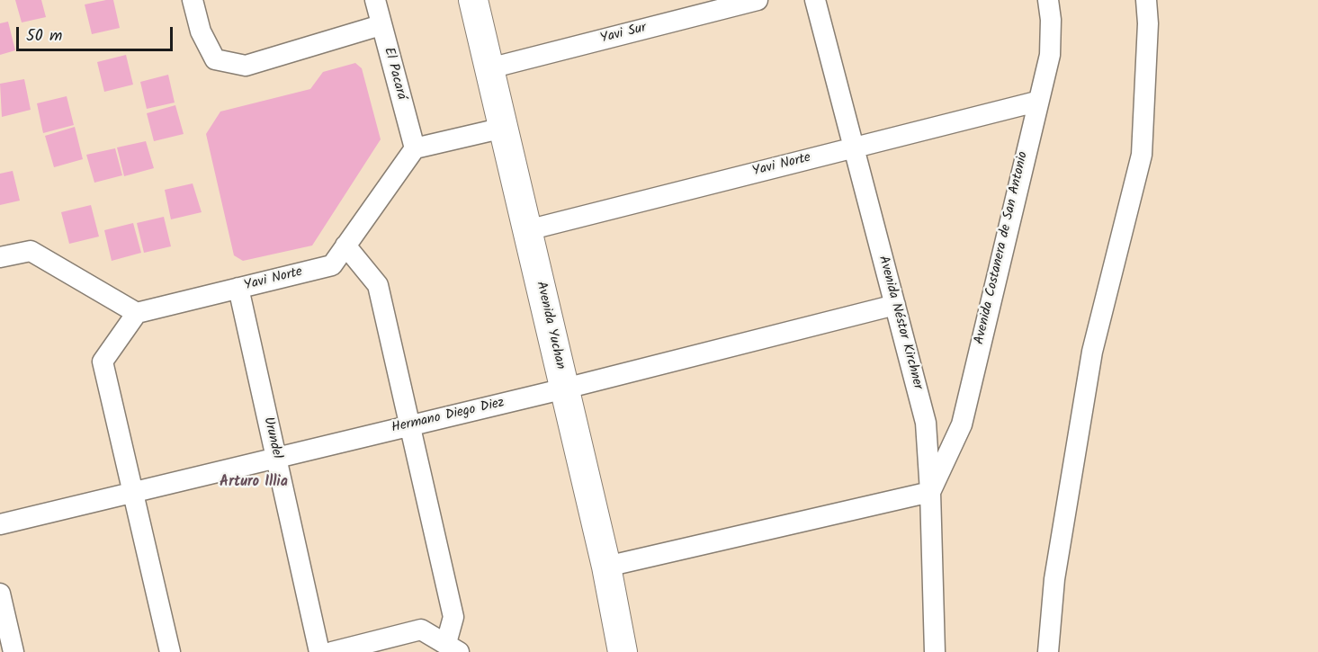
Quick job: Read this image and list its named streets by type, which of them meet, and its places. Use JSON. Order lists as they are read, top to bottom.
{
  "streets": {
    "street": [
      "Yavi Sur",
      "El Pacará",
      "Yavi Norte",
      "Avenida Costanera de San Antonio",
      "Avenida Néstor Kirchner",
      "Avenida Yuchan",
      "Hermano Diego Diez",
      "Urundel"
    ]
  },
  "crossings": [
    ["Yavi Sur", "Avenida Yuchan"],
    ["El Pacará", "Yavi Norte"],
    ["Yavi Norte", "Avenida Costanera de San Antonio"],
    ["Yavi Norte", "Avenida Néstor Kirchner"],
    ["Yavi Norte", "Avenida Yuchan"],
    ["Yavi Norte", "Urundel"],
    ["Avenida Costanera de San Antonio", "Avenida Néstor Kirchner"],
    ["Avenida Néstor Kirchner", "Hermano Diego Diez"],
    ["Avenida Yuchan", "Hermano Diego Diez"],
    ["Hermano Diego Diez", "Urundel"]
  ],
  "districts": ["Arturo Illia"],
  "scale_bar": "50 m"
}
